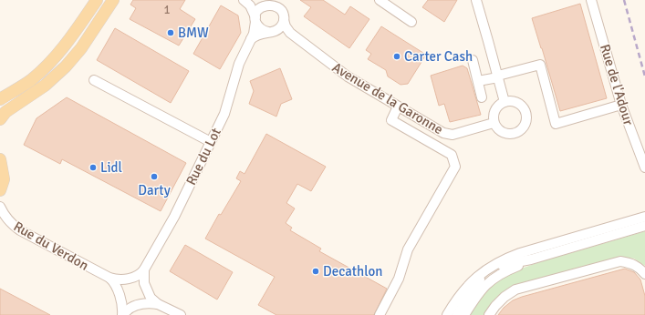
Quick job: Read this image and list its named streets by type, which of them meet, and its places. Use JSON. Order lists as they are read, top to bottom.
{
  "streets": {
    "street": [
      "Rue de l'Adour",
      "Avenue de la Garonne",
      "Rue du Lot",
      "Rue du Verdon"
    ]
  },
  "places": [
    "BMW",
    "Carter Cash",
    "Lidl",
    "Darty",
    "Decathlon"
  ],
  "house_numbers": ["1"]
}
